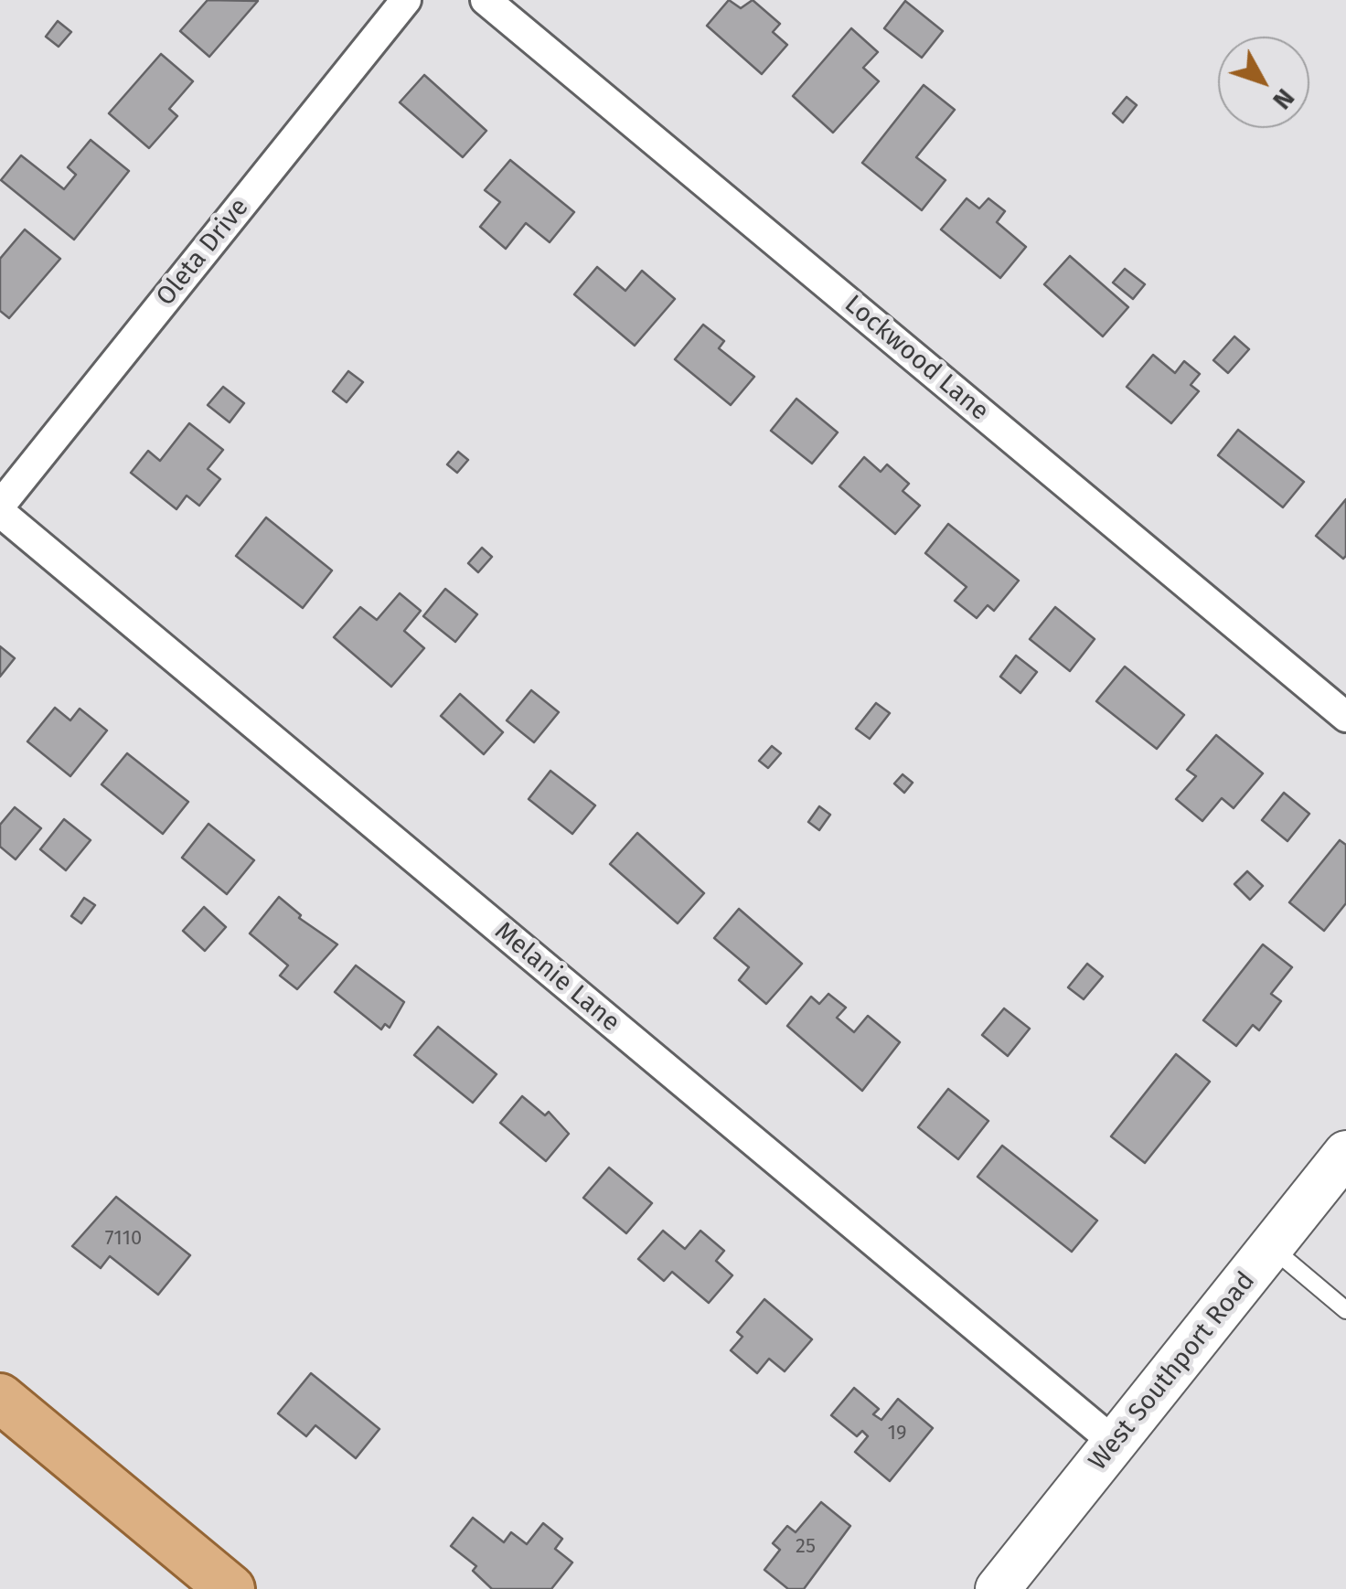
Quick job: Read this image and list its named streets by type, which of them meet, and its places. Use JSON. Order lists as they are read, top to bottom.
{
  "streets": {
    "main road": ["West Southport Road"],
    "street": ["Oleta Drive", "Lockwood Lane", "Melanie Lane"]
  },
  "crossings": [
    ["Oleta Drive", "Melanie Lane"],
    ["Melanie Lane", "West Southport Road"]
  ],
  "house_numbers": ["7110", "19", "25"],
  "north": "bottom right"
}
